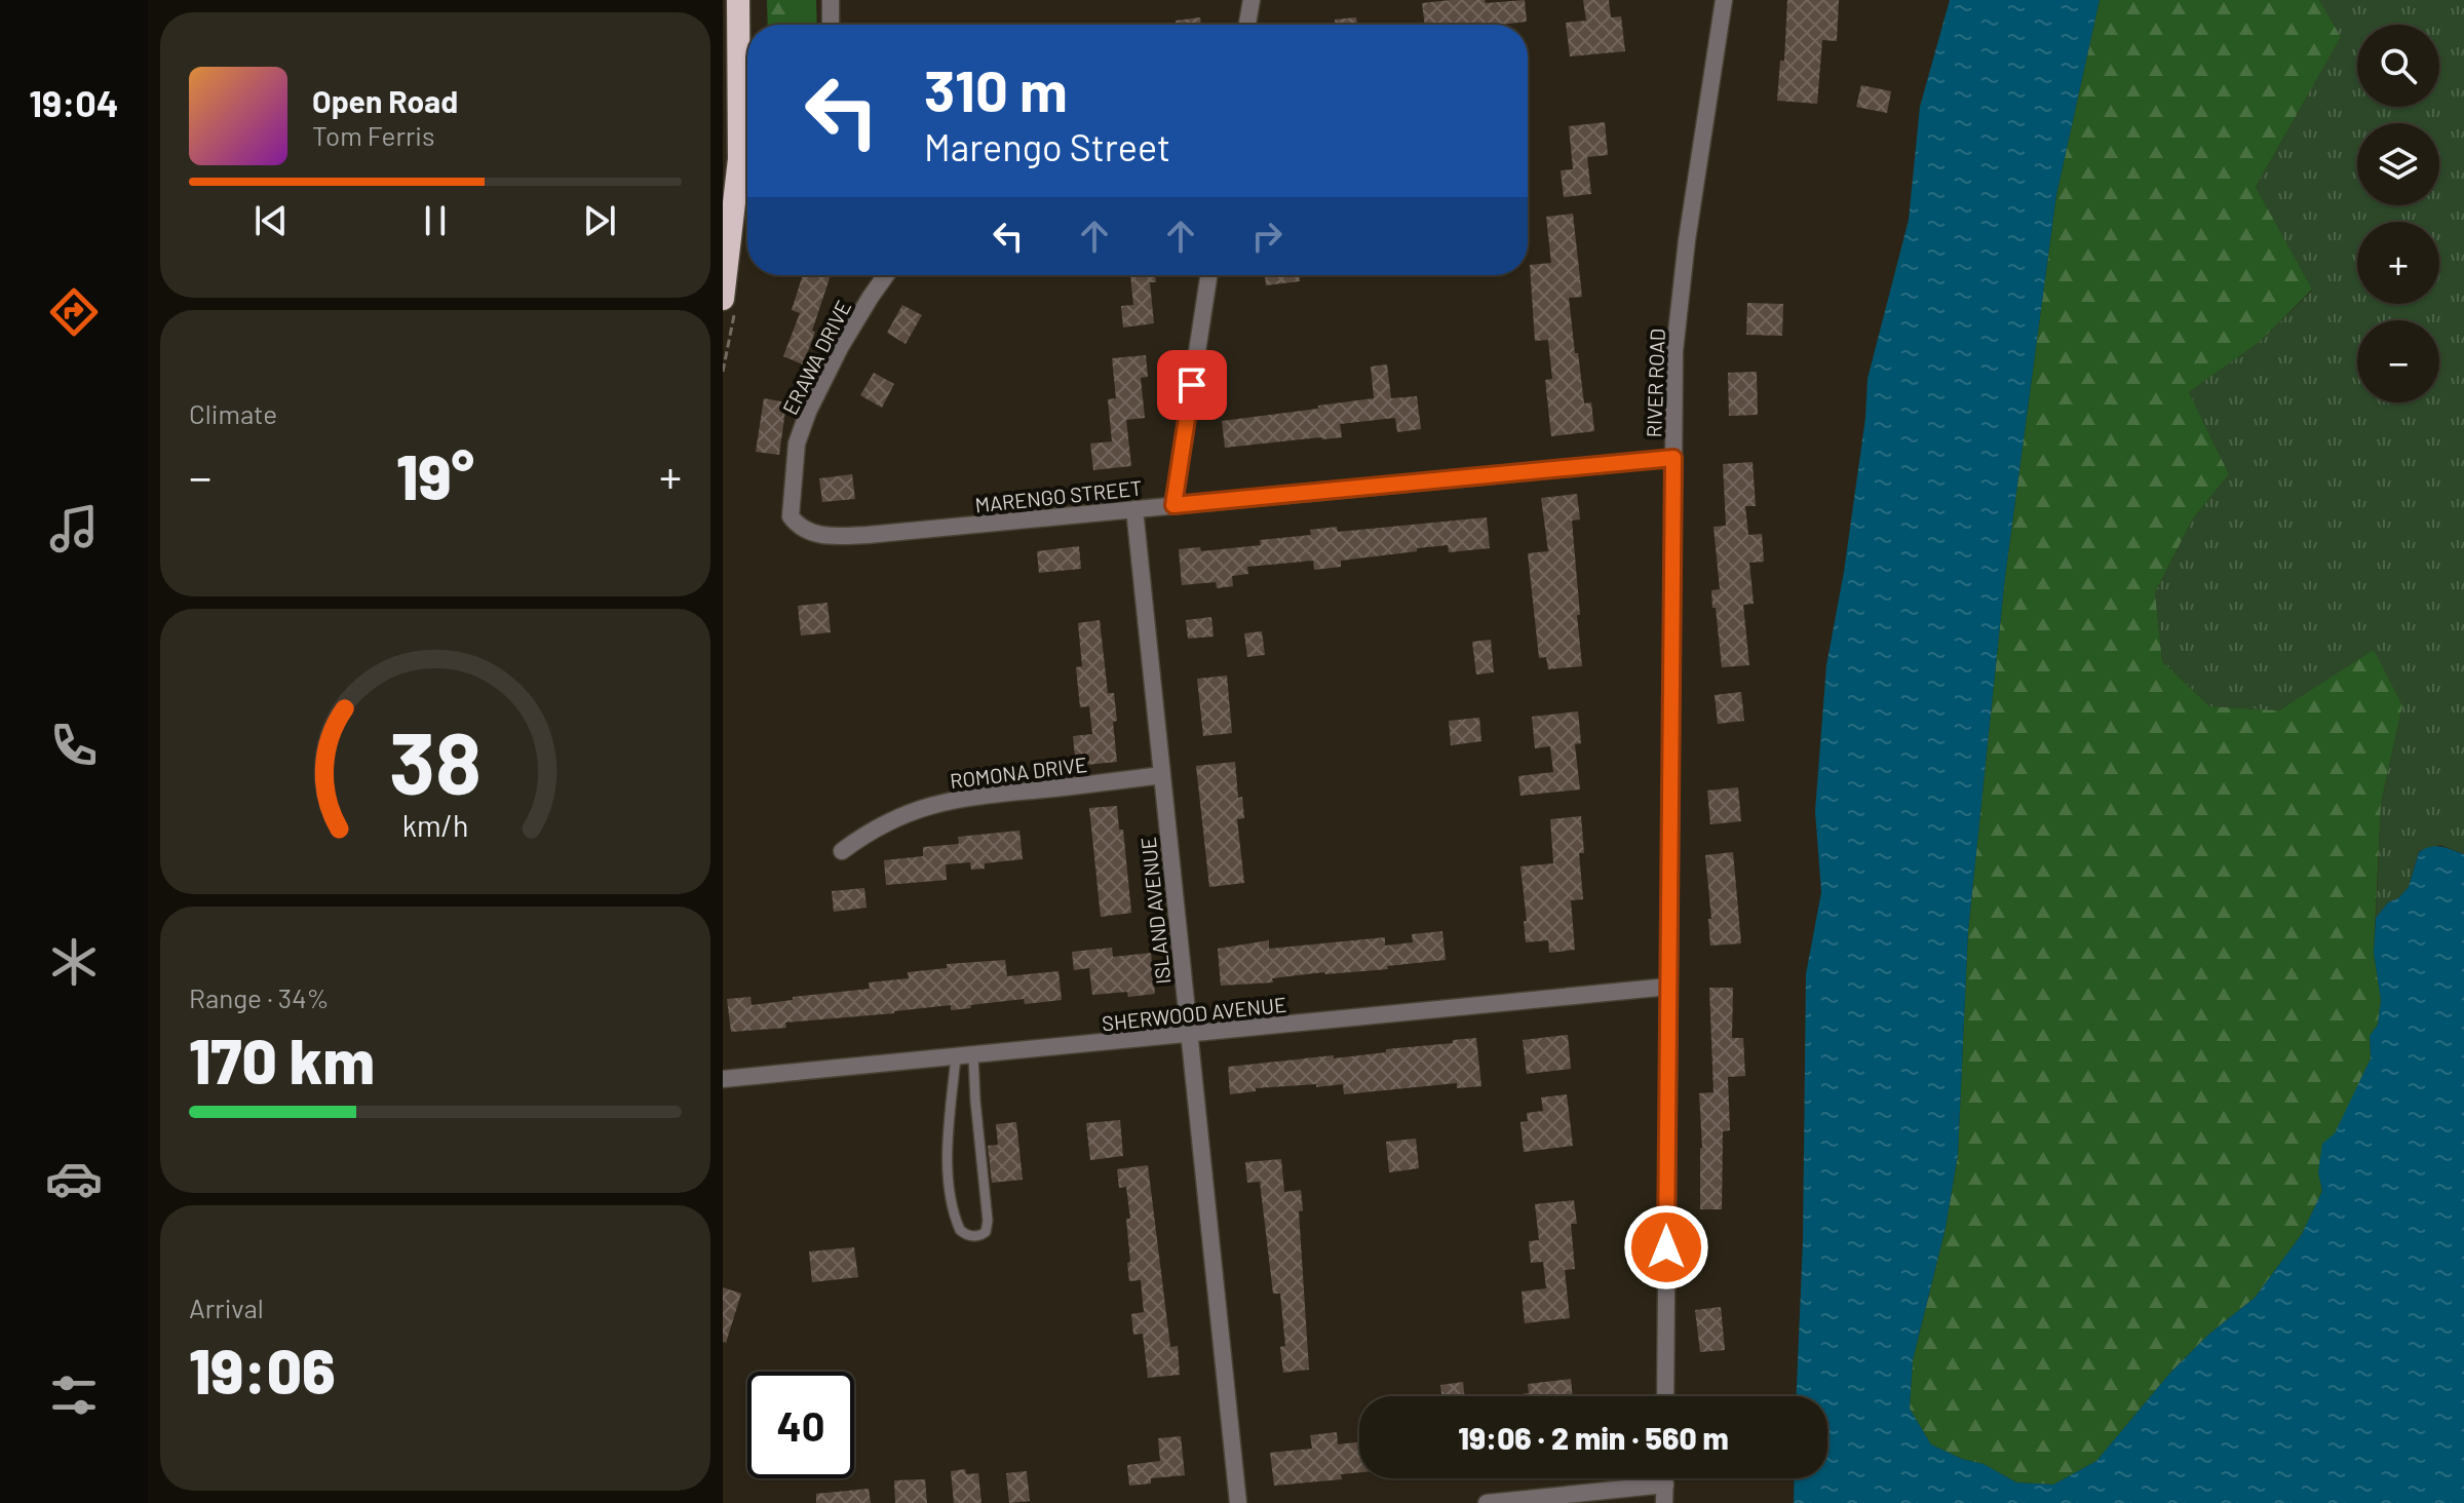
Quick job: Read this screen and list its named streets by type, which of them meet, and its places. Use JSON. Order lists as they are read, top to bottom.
{
  "streets": {
    "street": [
      "ERAWA DRIVE",
      "RIVER ROAD",
      "MARENGO STREET",
      "ROMONA DRIVE",
      "ISLAND AVENUE",
      "SHERWOOD AVENUE"
    ]
  },
  "crossings": [
    ["ERAWA DRIVE", "MARENGO STREET"],
    ["RIVER ROAD", "MARENGO STREET"],
    ["RIVER ROAD", "SHERWOOD AVENUE"],
    ["MARENGO STREET", "ISLAND AVENUE"],
    ["ROMONA DRIVE", "ISLAND AVENUE"],
    ["ISLAND AVENUE", "SHERWOOD AVENUE"]
  ],
  "page": {
    "tabs": "19:04",
    "map_buttons": ["+", "−"],
    "turn": ["310 m", "Marengo Street"],
    "song": ["Open Road", "Tom Ferris"],
    "tile": [
      "Climate",
      ["Range · 34%", "170 km"],
      ["Arrival", "19:06"]
    ],
    "heat": ["−", "19°", "+"],
    "limit": "40",
    "trip": "19:06 · 2 min · 560 m",
    "gauge": ["38", "km/h"]
  }
}
